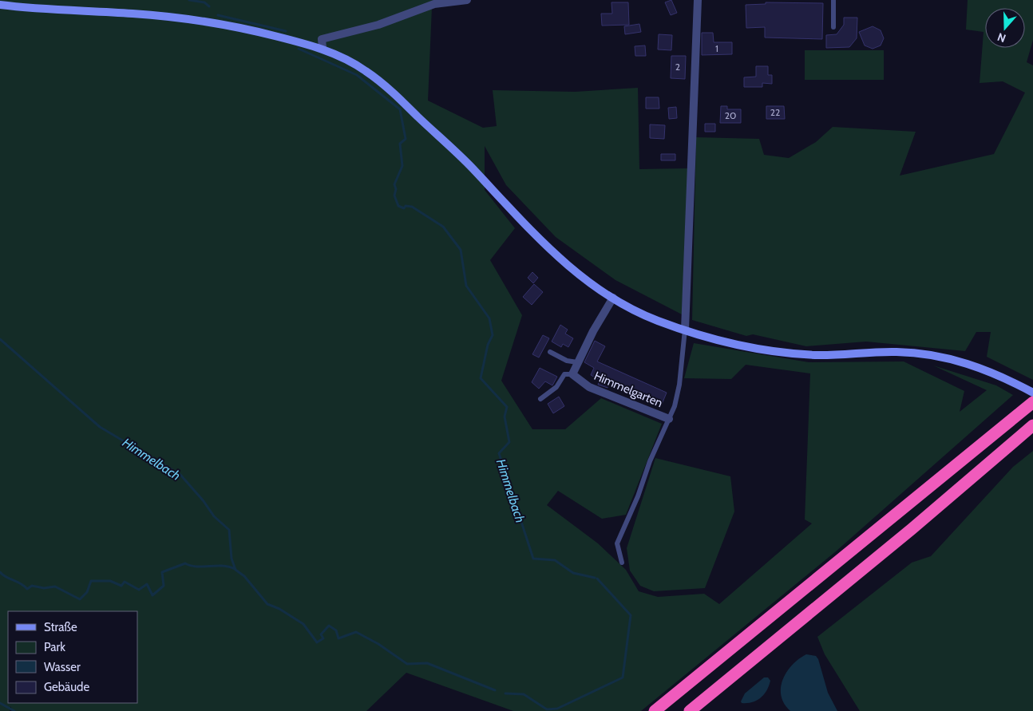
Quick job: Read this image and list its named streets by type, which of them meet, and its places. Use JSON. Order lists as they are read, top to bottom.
{
  "streets": {
    "street": ["Himmelgarten"]
  },
  "water": ["Himmelbach"],
  "house_numbers": [
    "1",
    "2",
    "22",
    "20"
  ],
  "legend": [
    "Straße",
    "Park",
    "Wasser",
    "Gebäude"
  ],
  "north": "bottom"
}
